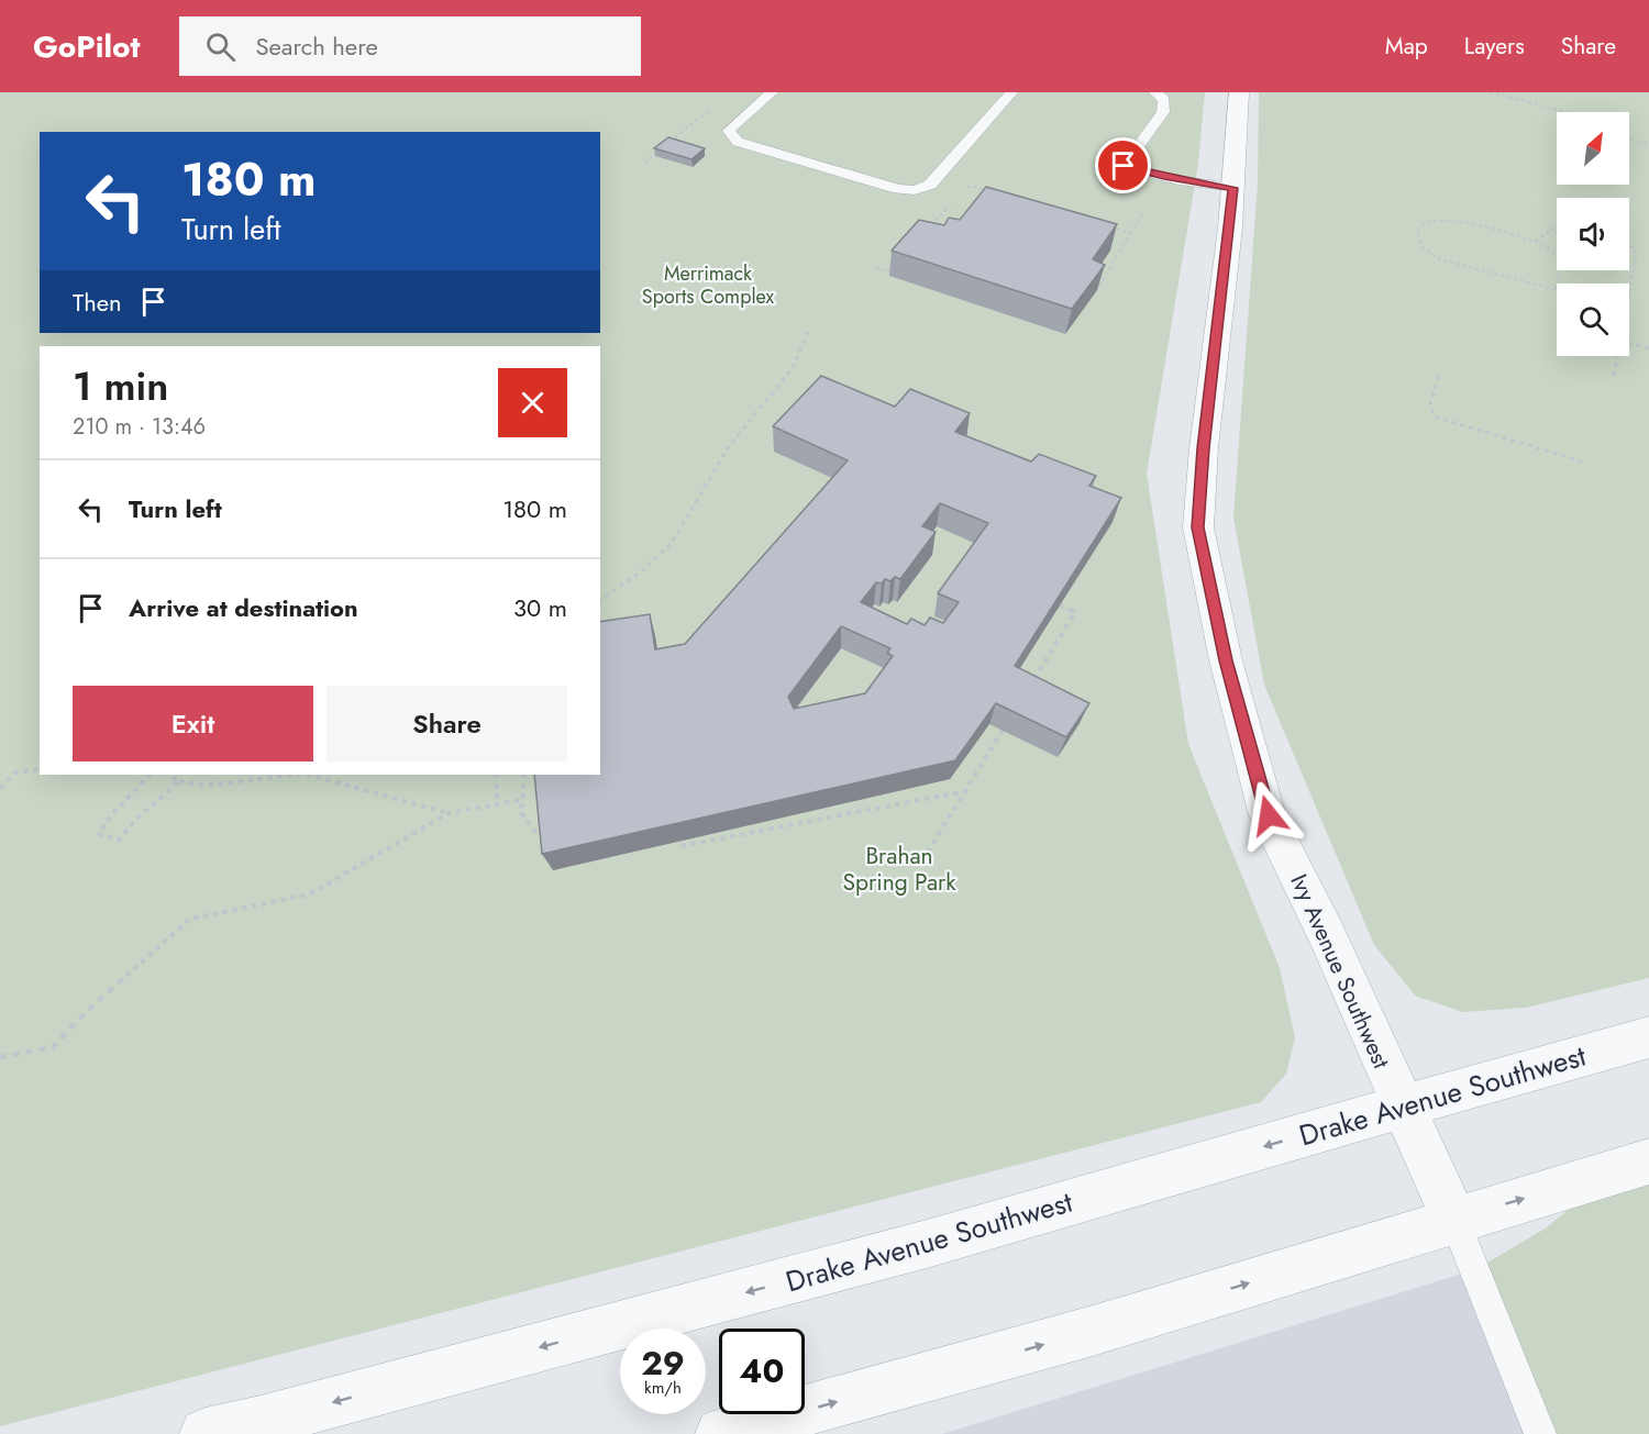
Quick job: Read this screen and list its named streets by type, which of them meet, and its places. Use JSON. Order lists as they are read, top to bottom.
{
  "streets": {
    "street": ["Ivy Avenue Southwest", "Drake Avenue Southwest"]
  },
  "crossings": [
    ["Ivy Avenue Southwest", "Drake Avenue Southwest"]
  ],
  "parks": ["Merrimack Sports Complex", "Brahan Spring Park"],
  "north": "top right",
  "page": {
    "header": "GoPilot",
    "search": "Search here",
    "nav": ["Map", "Layers", "Share"],
    "turn": ["180 m", "Turn left"],
    "then": "Then",
    "heading": ["1 min", "210 m · 13:46"],
    "list": [
      {
        "name": "Turn left",
        "value": "180 m"
      },
      {
        "name": "Arrive at destination",
        "value": "30 m"
      }
    ],
    "buttons": ["Exit", "Share"],
    "speed": "29 km/h",
    "limit": "40"
  }
}
